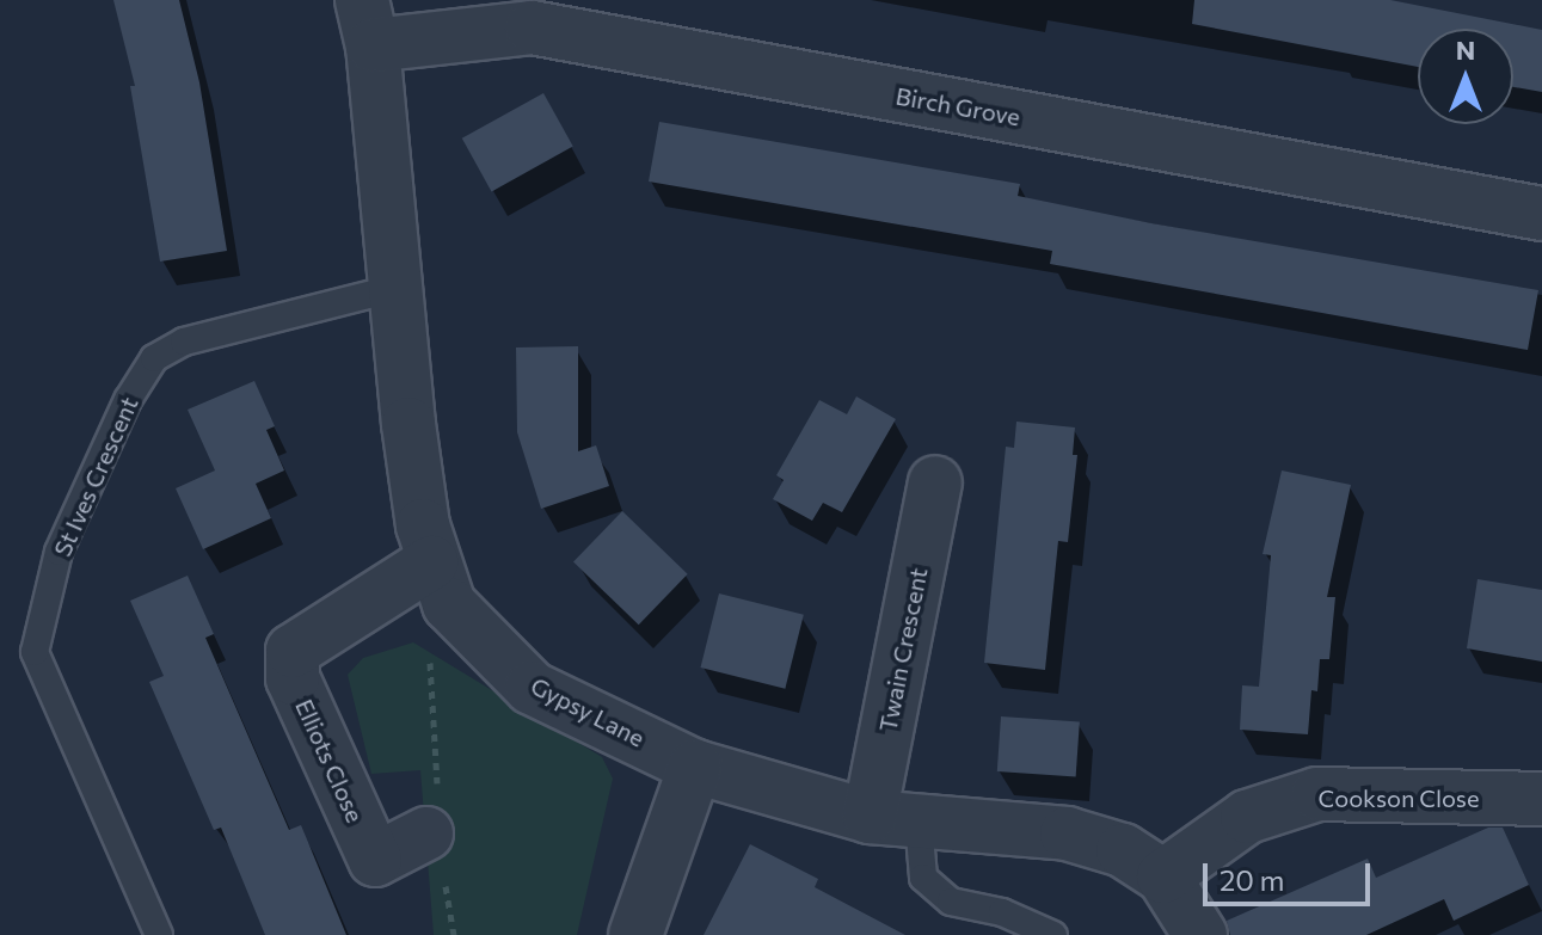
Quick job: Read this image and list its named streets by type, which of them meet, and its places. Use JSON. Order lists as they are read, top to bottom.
{
  "streets": {
    "street": [
      "Birch Grove",
      "Twain Crescent",
      "Gypsy Lane",
      "Elliots Close",
      "Cookson Close"
    ],
    "lane": ["St Ives Crescent"]
  },
  "crossings": [
    ["Twain Crescent", "Gypsy Lane"],
    ["Gypsy Lane", "Elliots Close"],
    ["Gypsy Lane", "Cookson Close"]
  ],
  "scale_bar": "20 m",
  "north": "top"
}
